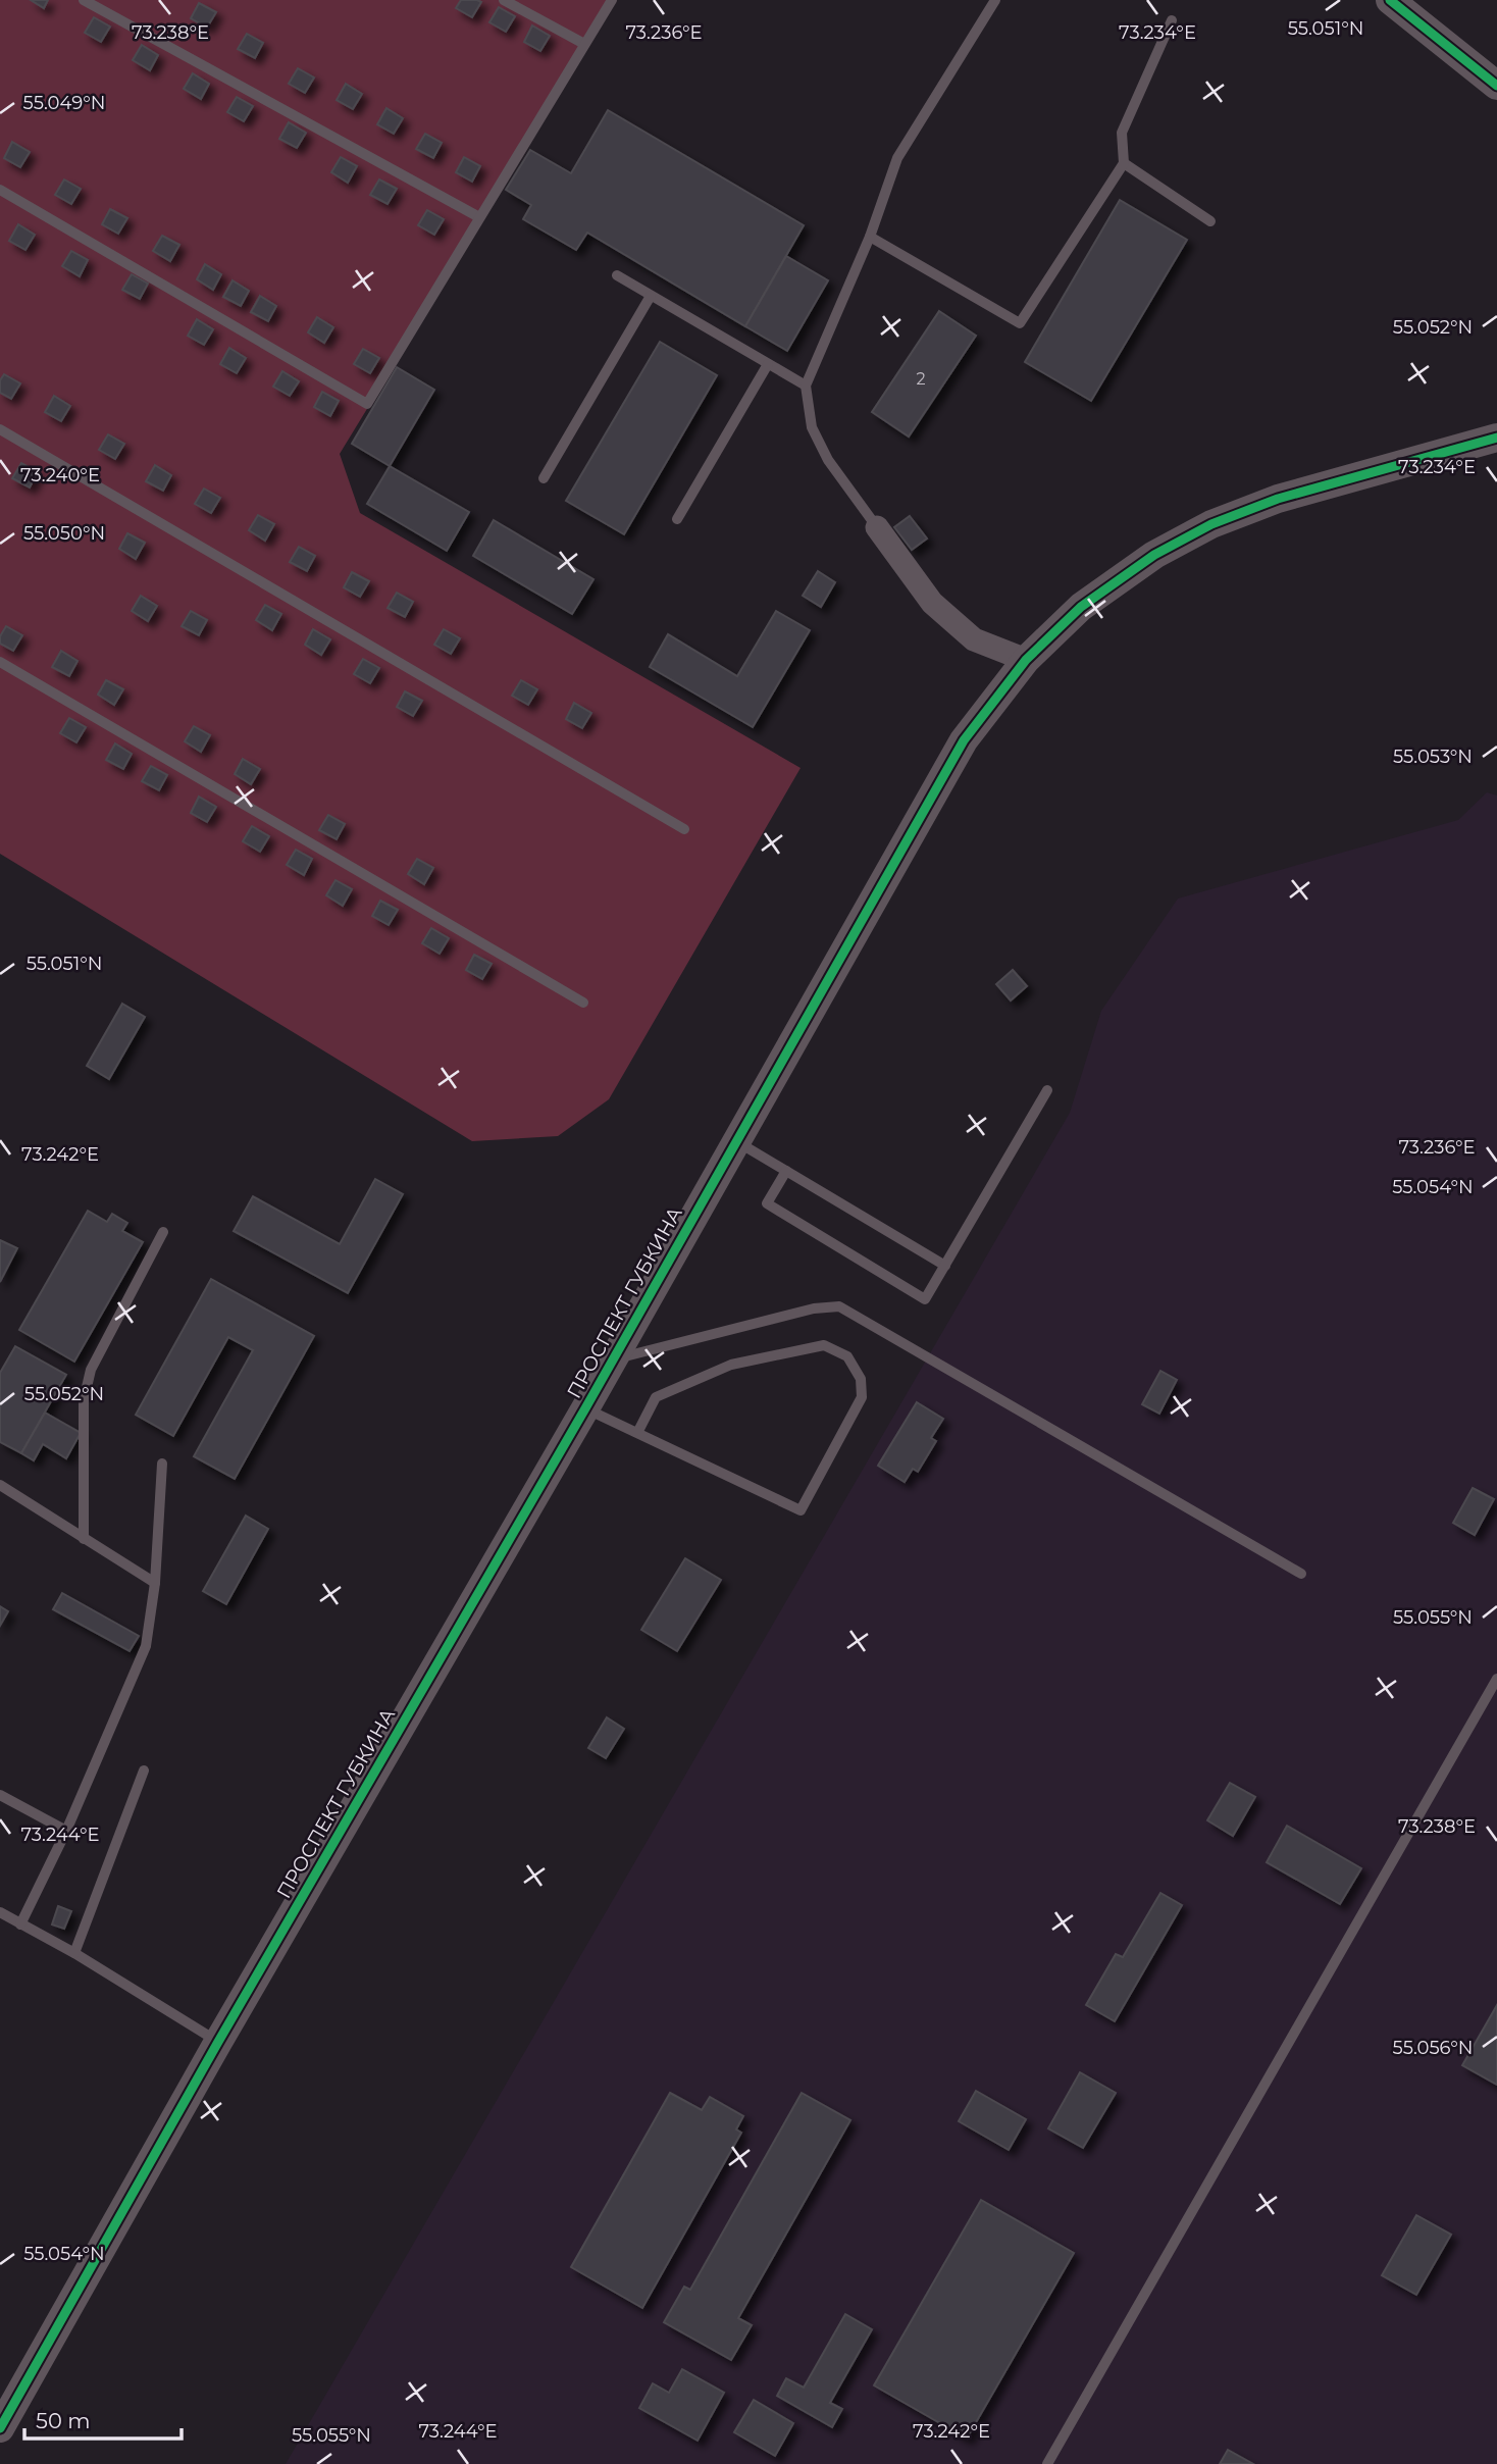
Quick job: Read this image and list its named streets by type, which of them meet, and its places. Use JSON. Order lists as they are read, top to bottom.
{
  "streets": {
    "street": ["ПРОСПЕКТ ГУБКИНА"]
  },
  "house_numbers": ["2"],
  "scale_bar": "50 m",
  "coordinates": [
    "55.051°N",
    "73.238°E",
    "73.236°E",
    "73.234°E",
    "55.049°N",
    "55.052°N",
    "73.240°E",
    "55.050°N",
    "55.053°N",
    "73.242°E",
    "55.054°N",
    "55.055°N",
    "73.244°E",
    "55.056°N"
  ]
}
